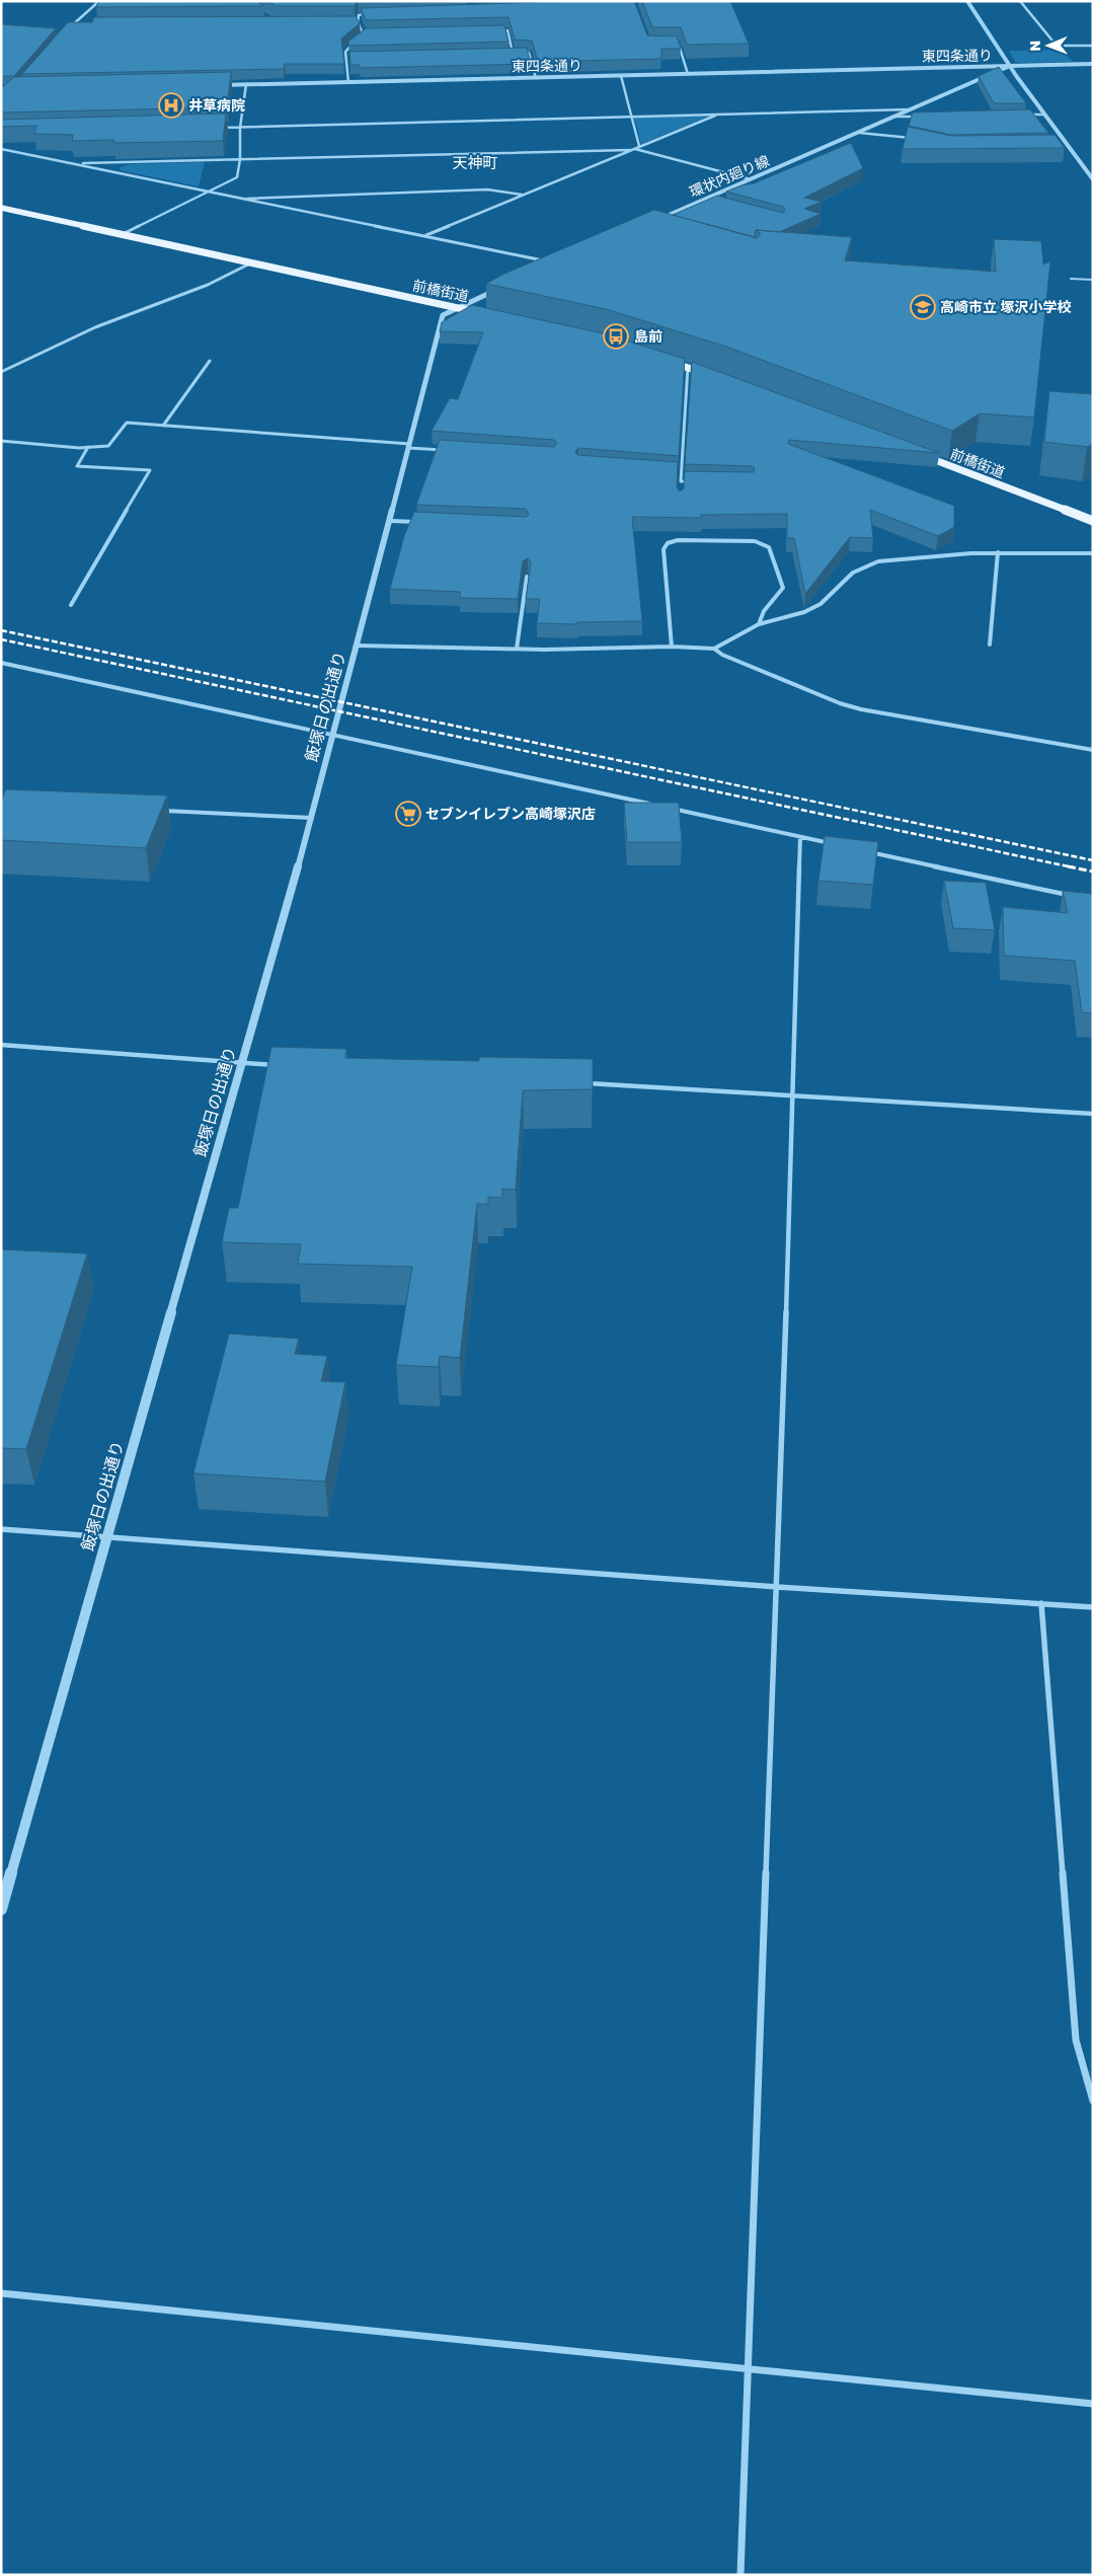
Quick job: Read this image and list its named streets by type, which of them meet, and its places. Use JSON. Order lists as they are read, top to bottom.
{
  "streets": {
    "main road": ["前橋街道"],
    "street": ["東四条通り", "環状内廻り線", "飯塚日の出通り"]
  },
  "crossings": [
    ["東四条通り", "環状内廻り線"],
    ["前橋街道", "飯塚日の出通り"]
  ],
  "districts": ["天神町"],
  "places": {
    "hospital": ["井草病院"],
    "school or university": ["高崎市立 塚沢小学校"],
    "bus stop": ["島前"],
    "supermarket": ["セブンイレブン高崎塚沢店"]
  },
  "north": "left"
}
